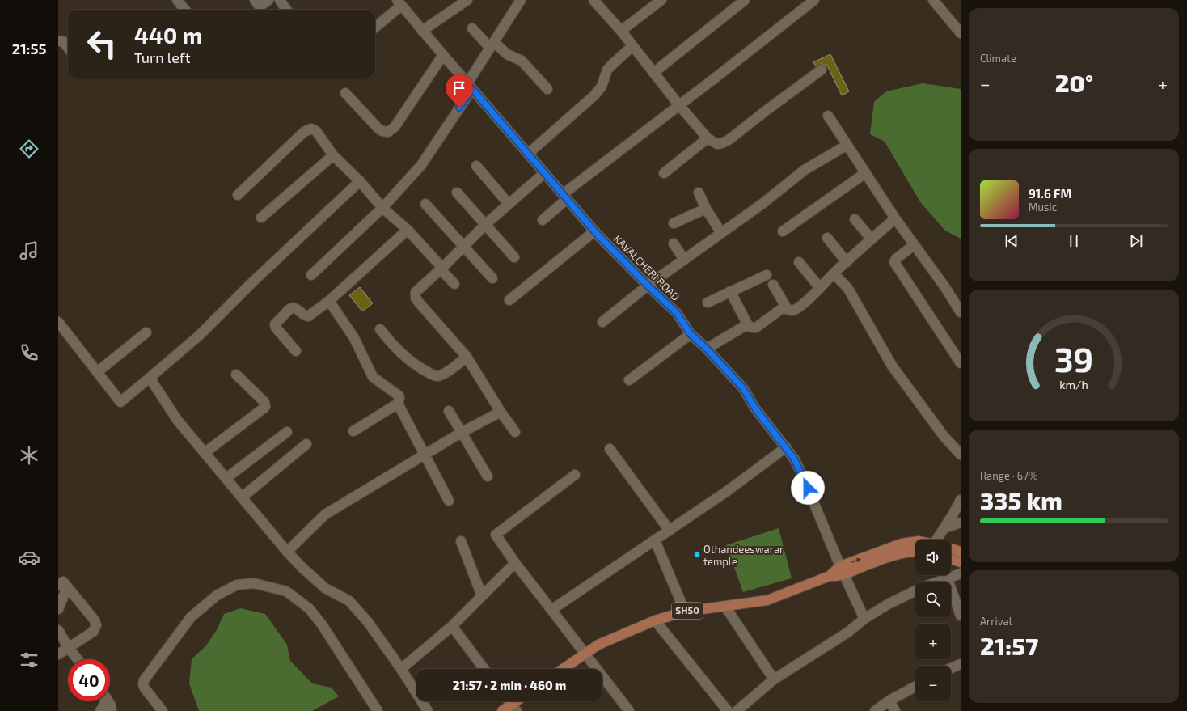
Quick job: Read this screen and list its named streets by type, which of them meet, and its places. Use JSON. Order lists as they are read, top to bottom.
{
  "streets": {
    "main road": ["SH50"],
    "street": ["KAVALCHERI ROAD"]
  },
  "crossings": [
    ["KAVALCHERI ROAD", "SH50"]
  ],
  "places": ["Othandeeswarar temple"],
  "page": {
    "tabs": "21:55",
    "tile": [
      "Climate",
      ["Range · 67%", "335 km"],
      ["Arrival", "21:57"]
    ],
    "turn": ["440 m", "Turn left"],
    "heat": ["−", "20°", "+"],
    "song": ["91.6 FM", "Music"],
    "map_buttons": ["+", "−"],
    "limit": "40",
    "trip": "21:57 · 2 min · 460 m",
    "gauge": ["39", "km/h"]
  }
}
